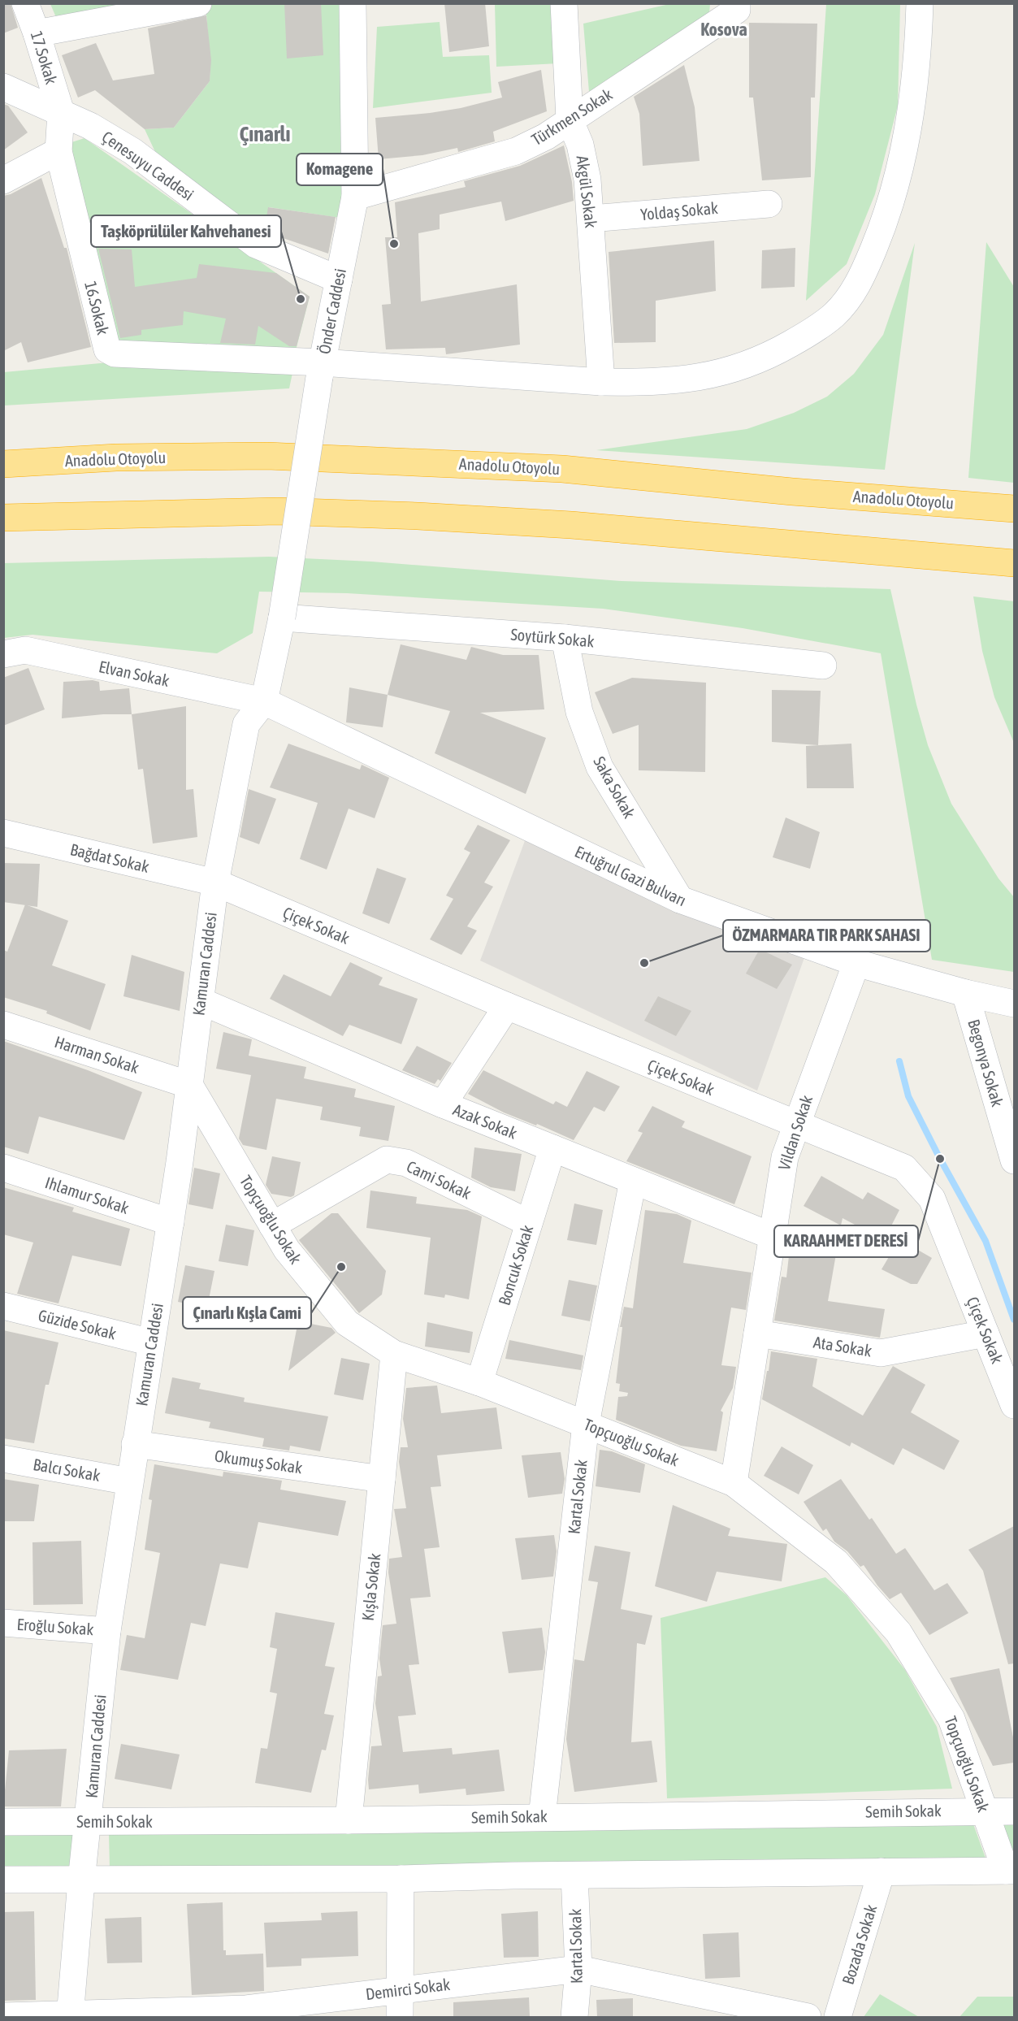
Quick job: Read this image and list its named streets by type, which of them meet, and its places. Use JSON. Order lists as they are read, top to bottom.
{
  "streets": {
    "highway": ["Anadolu Otoyolu"],
    "street": [
      "17.Sokak",
      "Türkmen Sokak",
      "Çenesuyu Caddesi",
      "Akgül Sokak",
      "Yoldaş Sokak",
      "16.Sokak",
      "Önder Caddesi",
      "Soytürk Sokak",
      "Elvan Sokak",
      "Saka Sokak",
      "Bağdat Sokak",
      "Ertuğrul Gazi Bulvarı",
      "Çiçek Sokak",
      "Kamuran Caddesi",
      "Harman Sokak",
      "Begonya Sokak",
      "Azak Sokak",
      "Vildan Sokak",
      "Cami Sokak",
      "Ihlamur Sokak",
      "Topçuoğlu Sokak",
      "Boncuk Sokak",
      "Güzide Sokak",
      "Ata Sokak",
      "Okumuş Sokak",
      "Balcı Sokak",
      "Kartal Sokak",
      "Kışla Sokak",
      "Eroğlu Sokak",
      "Semih Sokak",
      "Bozada Sokak",
      "Demirci Sokak"
    ]
  },
  "crossings": [
    ["17.Sokak", "Çenesuyu Caddesi"],
    ["17.Sokak", "16.Sokak"],
    ["Türkmen Sokak", "Akgül Sokak"],
    ["Türkmen Sokak", "Önder Caddesi"],
    ["Çenesuyu Caddesi", "16.Sokak"],
    ["Çenesuyu Caddesi", "Önder Caddesi"],
    ["Akgül Sokak", "Yoldaş Sokak"],
    ["16.Sokak", "Önder Caddesi"],
    ["Önder Caddesi", "Soytürk Sokak"],
    ["Önder Caddesi", "Elvan Sokak"],
    ["Önder Caddesi", "Ertuğrul Gazi Bulvarı"],
    ["Önder Caddesi", "Kamuran Caddesi"],
    ["Soytürk Sokak", "Saka Sokak"],
    ["Elvan Sokak", "Ertuğrul Gazi Bulvarı"],
    ["Elvan Sokak", "Kamuran Caddesi"],
    ["Saka Sokak", "Ertuğrul Gazi Bulvarı"],
    ["Bağdat Sokak", "Çiçek Sokak"],
    ["Bağdat Sokak", "Kamuran Caddesi"],
    ["Ertuğrul Gazi Bulvarı", "Kamuran Caddesi"],
    ["Ertuğrul Gazi Bulvarı", "Begonya Sokak"],
    ["Ertuğrul Gazi Bulvarı", "Vildan Sokak"],
    ["Çiçek Sokak", "Kamuran Caddesi"],
    ["Çiçek Sokak", "Vildan Sokak"],
    ["Çiçek Sokak", "Ata Sokak"],
    ["Kamuran Caddesi", "Harman Sokak"],
    ["Kamuran Caddesi", "Azak Sokak"],
    ["Kamuran Caddesi", "Ihlamur Sokak"],
    ["Kamuran Caddesi", "Topçuoğlu Sokak"],
    ["Kamuran Caddesi", "Güzide Sokak"],
    ["Kamuran Caddesi", "Okumuş Sokak"],
    ["Kamuran Caddesi", "Balcı Sokak"],
    ["Kamuran Caddesi", "Eroğlu Sokak"],
    ["Kamuran Caddesi", "Semih Sokak"],
    ["Kamuran Caddesi", "Demirci Sokak"],
    ["Harman Sokak", "Topçuoğlu Sokak"],
    ["Azak Sokak", "Vildan Sokak"],
    ["Azak Sokak", "Boncuk Sokak"],
    ["Azak Sokak", "Kartal Sokak"],
    ["Vildan Sokak", "Topçuoğlu Sokak"],
    ["Vildan Sokak", "Ata Sokak"],
    ["Cami Sokak", "Topçuoğlu Sokak"],
    ["Cami Sokak", "Boncuk Sokak"],
    ["Topçuoğlu Sokak", "Boncuk Sokak"],
    ["Topçuoğlu Sokak", "Kartal Sokak"],
    ["Topçuoğlu Sokak", "Kışla Sokak"],
    ["Topçuoğlu Sokak", "Semih Sokak"],
    ["Okumuş Sokak", "Kışla Sokak"],
    ["Kartal Sokak", "Semih Sokak"],
    ["Kartal Sokak", "Demirci Sokak"],
    ["Kışla Sokak", "Semih Sokak"]
  ],
  "districts": ["Kosova", "Çınarlı"],
  "places": [
    "Komagene",
    "Taşköprülüler Kahvehanesi",
    "ÖZMARMARA TIR PARK SAHASI",
    "KARAAHMET DERESİ",
    "Çınarlı Kışla Cami"
  ]
}
